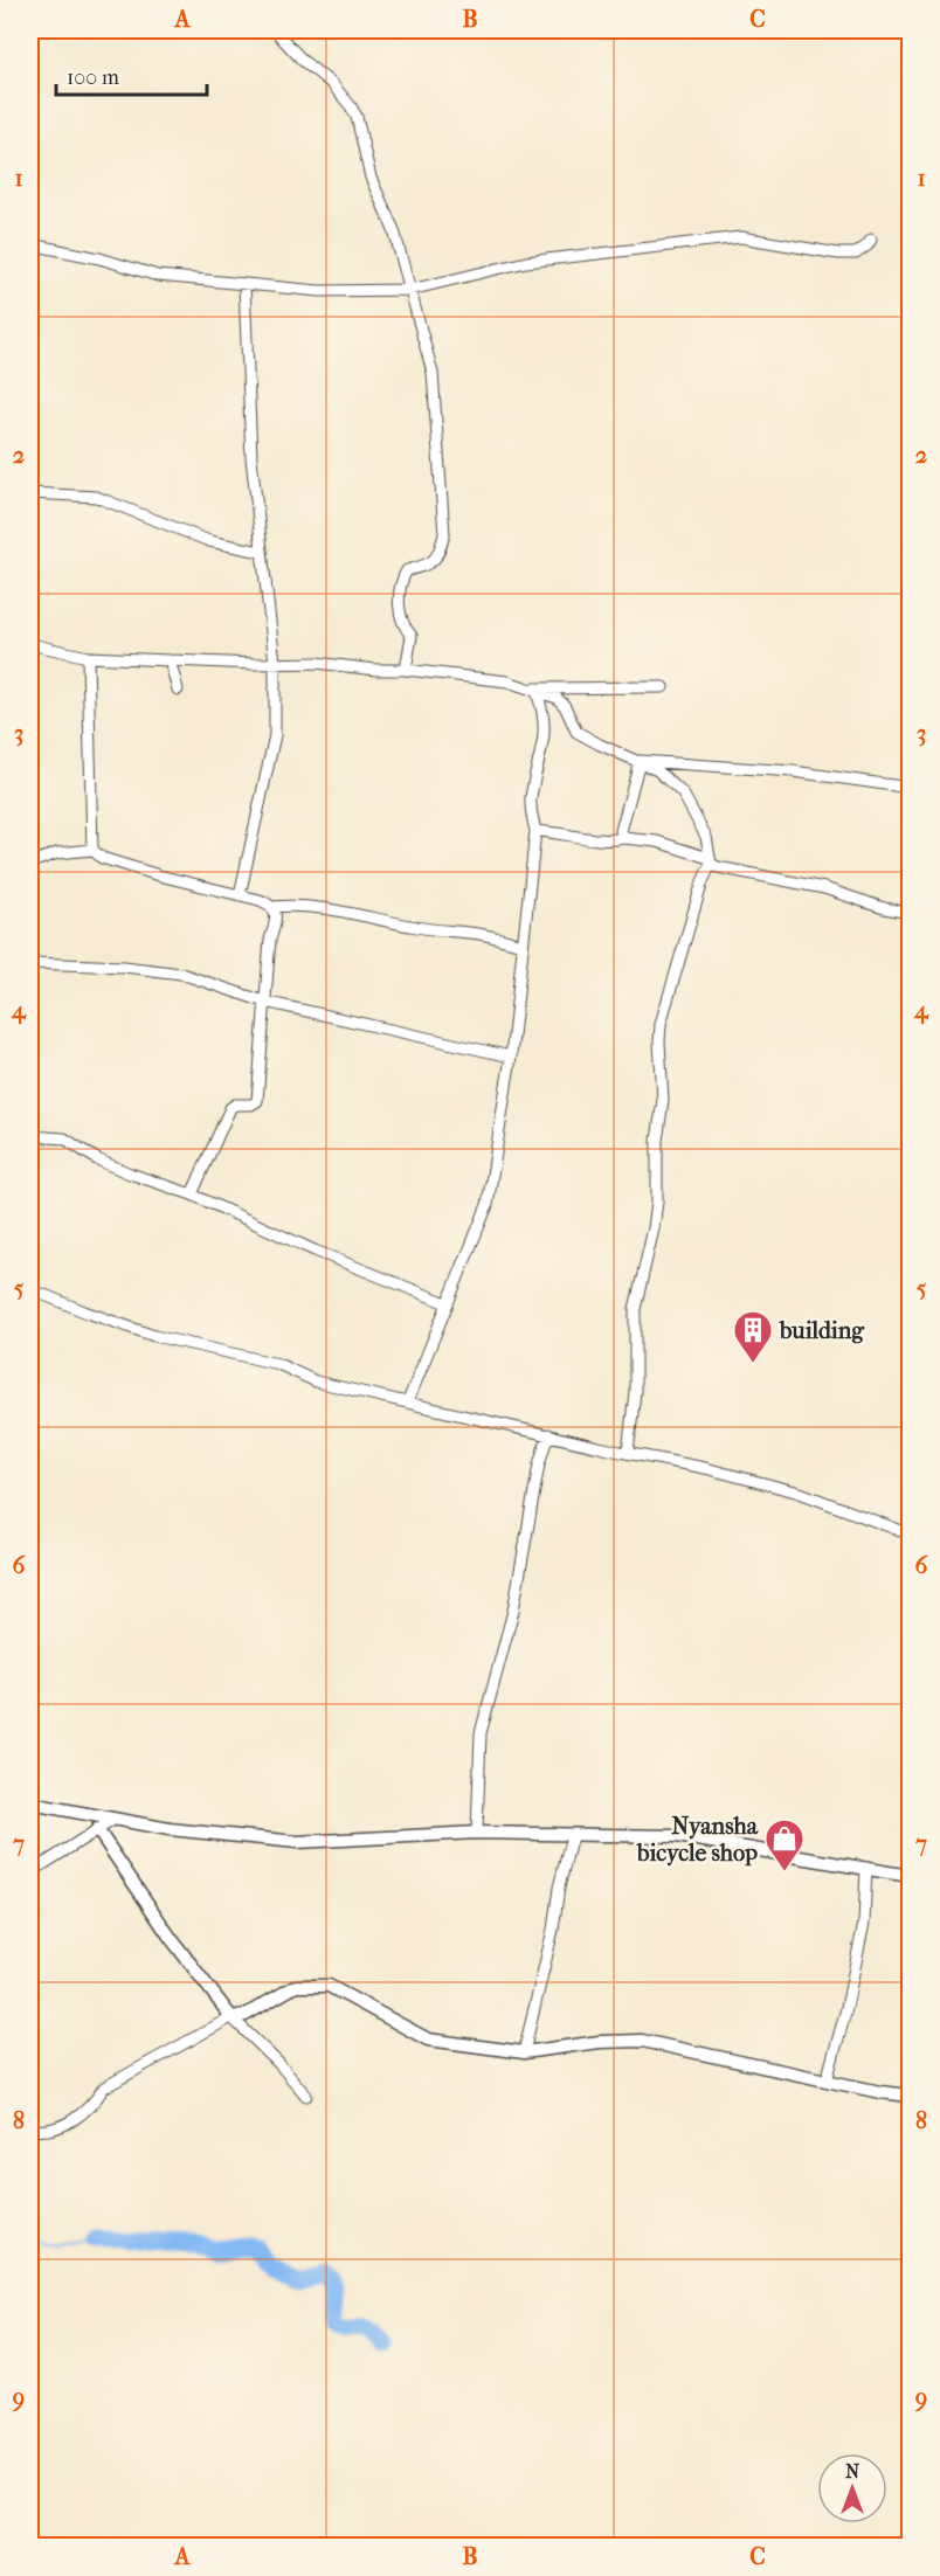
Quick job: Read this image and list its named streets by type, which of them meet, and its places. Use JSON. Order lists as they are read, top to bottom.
{
  "places": {
    "building": ["building"],
    "shop": ["Nyansha bicycle shop"]
  },
  "scale_bar": "100 m",
  "north": "top",
  "grid": {
    "columns": ["A", "B", "C"],
    "rows": [
      "1",
      "2",
      "3",
      "4",
      "5",
      "6",
      "7",
      "8",
      "9"
    ]
  }
}
